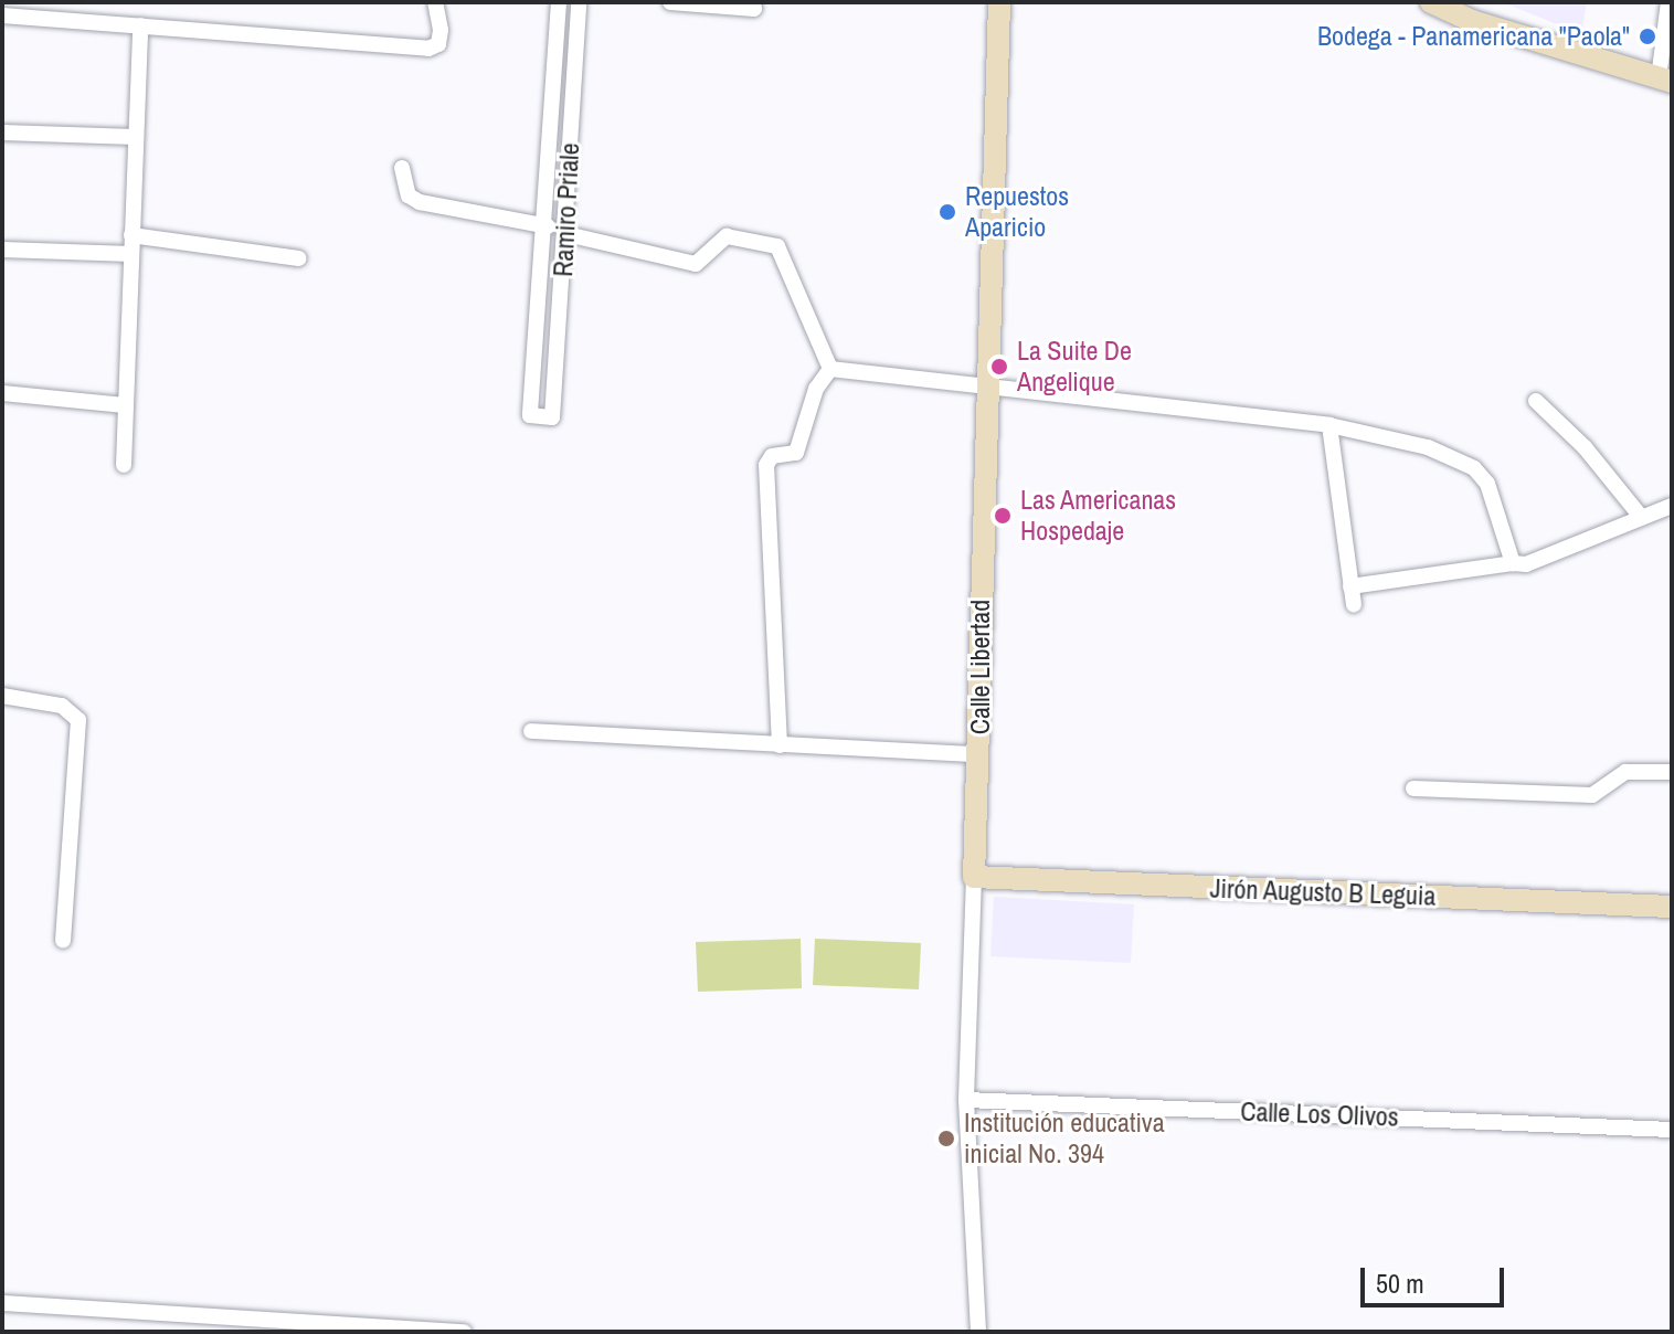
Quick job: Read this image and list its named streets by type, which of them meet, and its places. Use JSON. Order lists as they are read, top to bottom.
{
  "streets": {
    "street": [
      "Ramiro Priale",
      "Calle Libertad",
      "Jirón Augusto B Leguia",
      "Calle Los Olivos"
    ]
  },
  "crossings": [
    ["Calle Libertad", "Jirón Augusto B Leguia"],
    ["Calle Libertad", "Calle Los Olivos"]
  ],
  "places": [
    "Bodega - Panamericana \"Paola\"",
    "Repuestos Aparicio",
    "La Suite De Angelique",
    "Las Americanas Hospedaje",
    "Institución educativa inicial No. 394"
  ],
  "scale_bar": "50 m"
}
